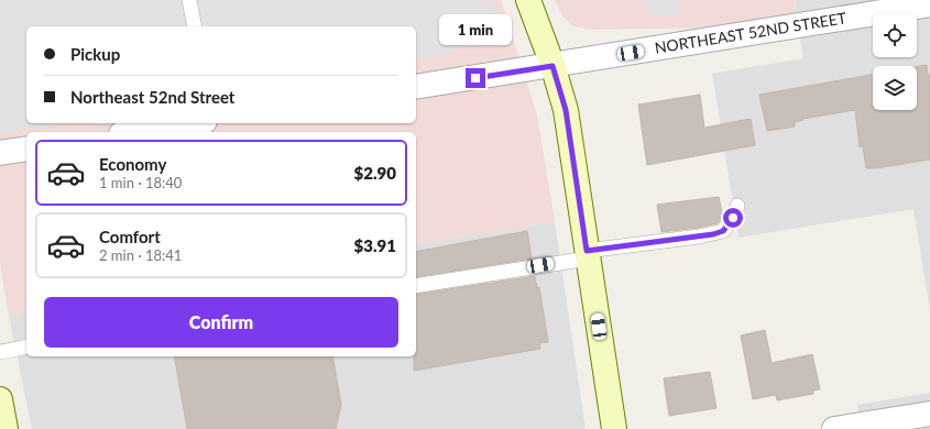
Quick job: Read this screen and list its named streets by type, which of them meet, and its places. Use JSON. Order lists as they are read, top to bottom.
{
  "streets": {
    "street": ["NORTHEAST 52ND STREET"]
  },
  "page": {
    "bubble": "1 min",
    "banner": ["Pickup", "Northeast 52nd Street"],
    "list": [
      {
        "name": "Economy",
        "note": "1 min · 18:40",
        "value": "$2.90"
      },
      {
        "name": "Comfort",
        "note": "2 min · 18:41",
        "value": "$3.91"
      }
    ],
    "buttons": "Confirm"
  }
}
